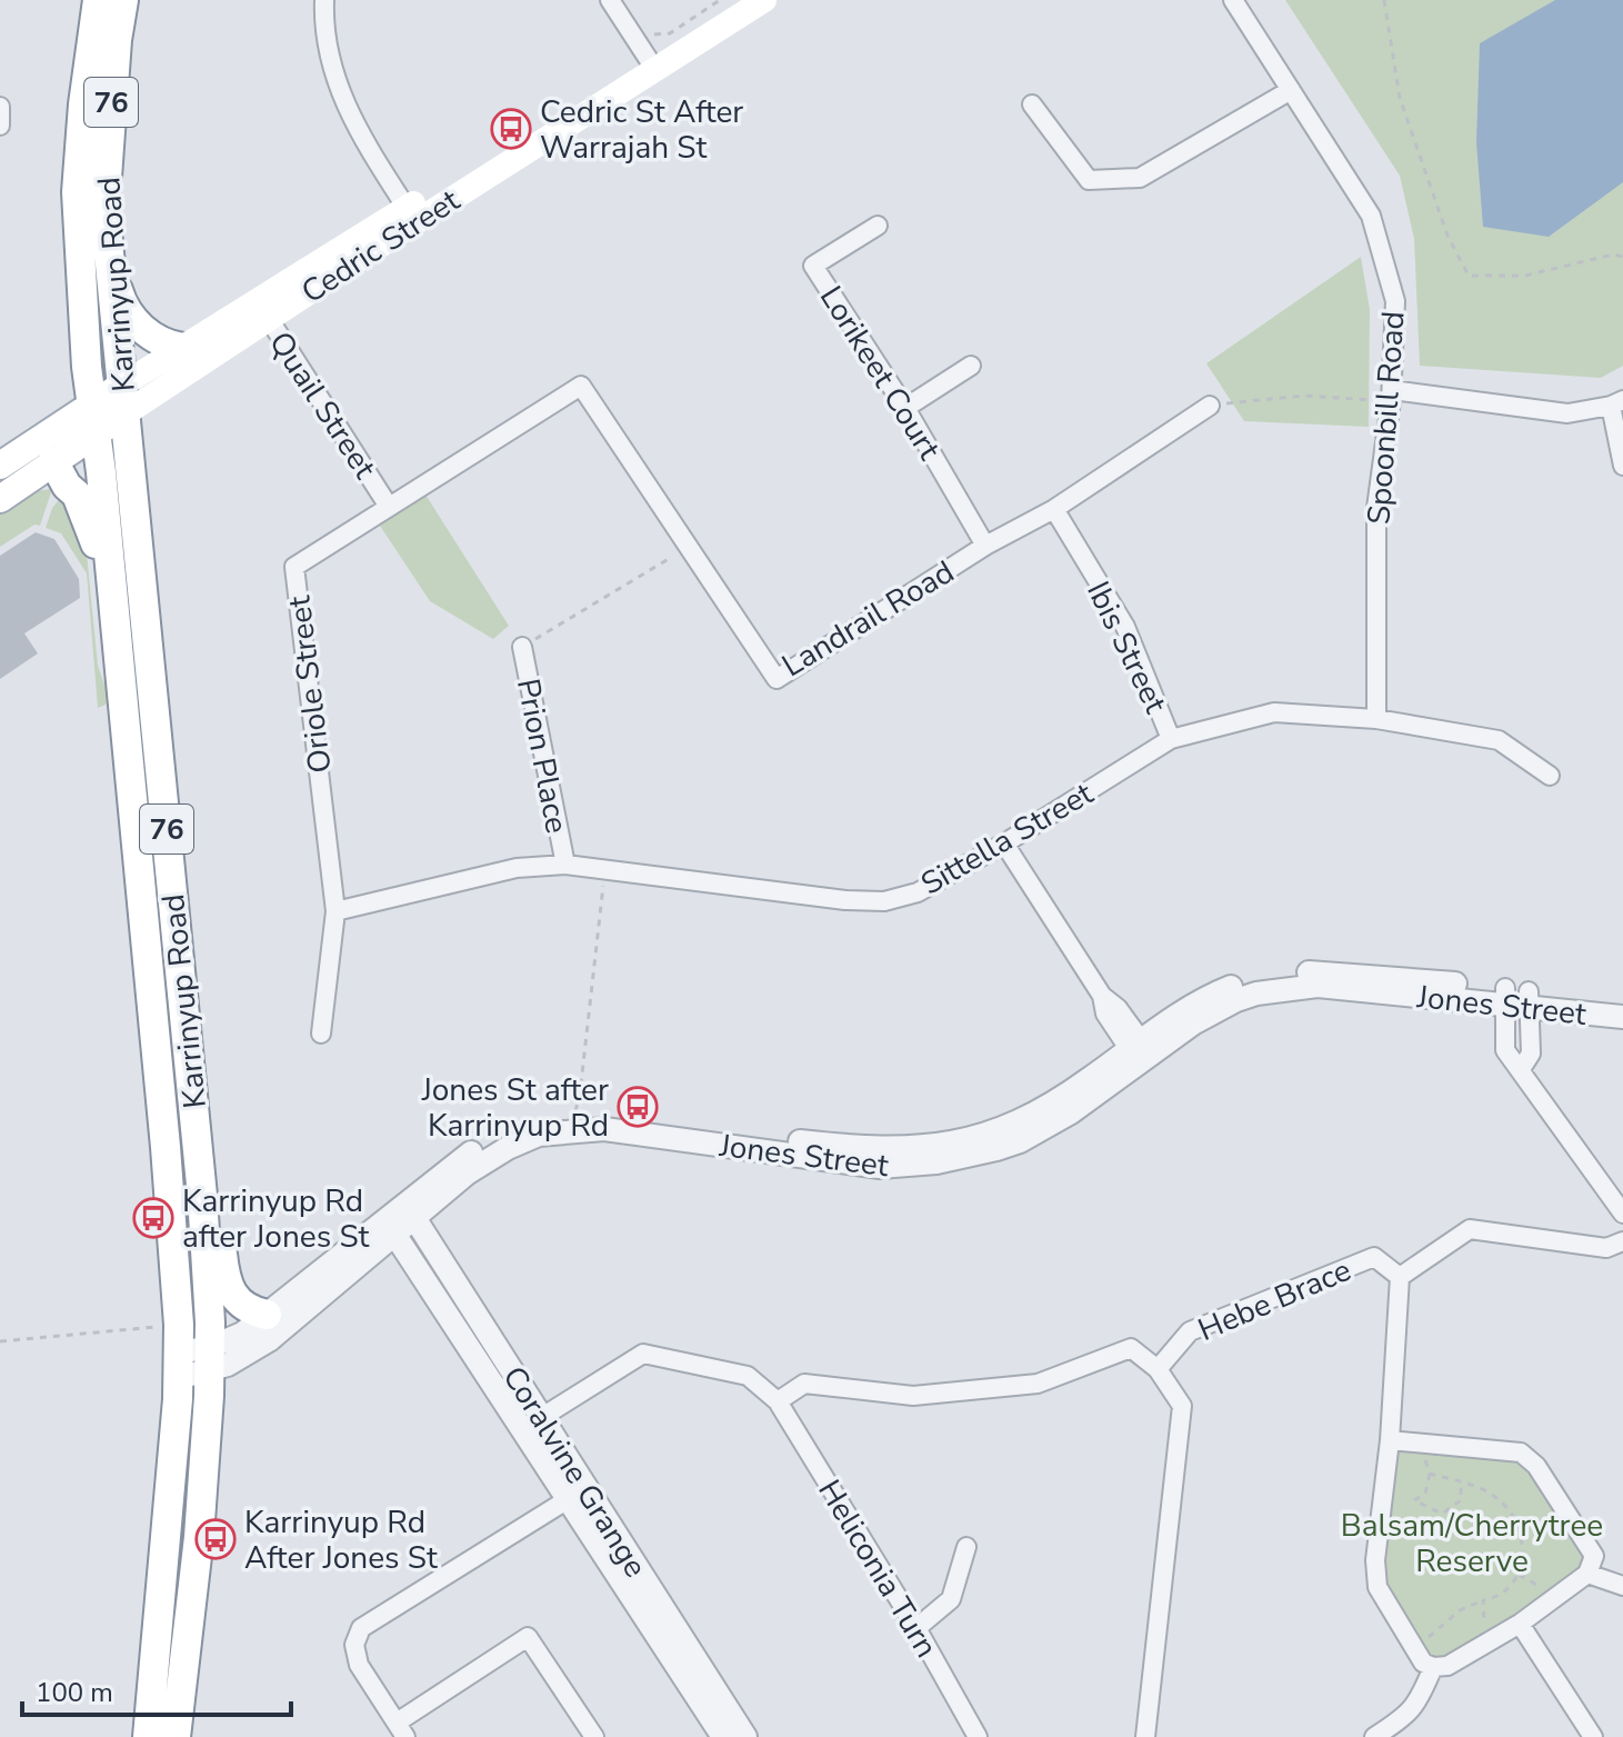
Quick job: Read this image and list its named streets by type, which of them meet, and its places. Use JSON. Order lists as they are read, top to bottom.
{
  "streets": {
    "highway": ["76", "Karrinyup Road"],
    "main road": ["Cedric Street"],
    "street": [
      "Lorikeet Court",
      "Quail Street",
      "Spoonbill Road",
      "Landrail Road",
      "Ibis Street",
      "Oriole Street",
      "Prion Place",
      "Sittella Street",
      "Jones Street",
      "Hebe Brace",
      "Coralvine Grange",
      "Heliconia Turn"
    ]
  },
  "crossings": [
    ["Cedric Street", "Karrinyup Road"],
    ["Cedric Street", "Quail Street"],
    ["Karrinyup Road", "Jones Street"],
    ["Lorikeet Court", "Landrail Road"],
    ["Quail Street", "Oriole Street"],
    ["Spoonbill Road", "Sittella Street"],
    ["Landrail Road", "Ibis Street"],
    ["Landrail Road", "Oriole Street"],
    ["Ibis Street", "Sittella Street"],
    ["Oriole Street", "Sittella Street"],
    ["Prion Place", "Sittella Street"],
    ["Jones Street", "Coralvine Grange"]
  ],
  "parks": ["Balsam/Cherrytree Reserve"],
  "places": {
    "bus stop": [
      "Cedric St After Warrajah St",
      "Jones St after Karrinyup Rd",
      "Karrinyup Rd after Jones St",
      "Karrinyup Rd After Jones St"
    ]
  },
  "scale_bar": "100 m"
}
